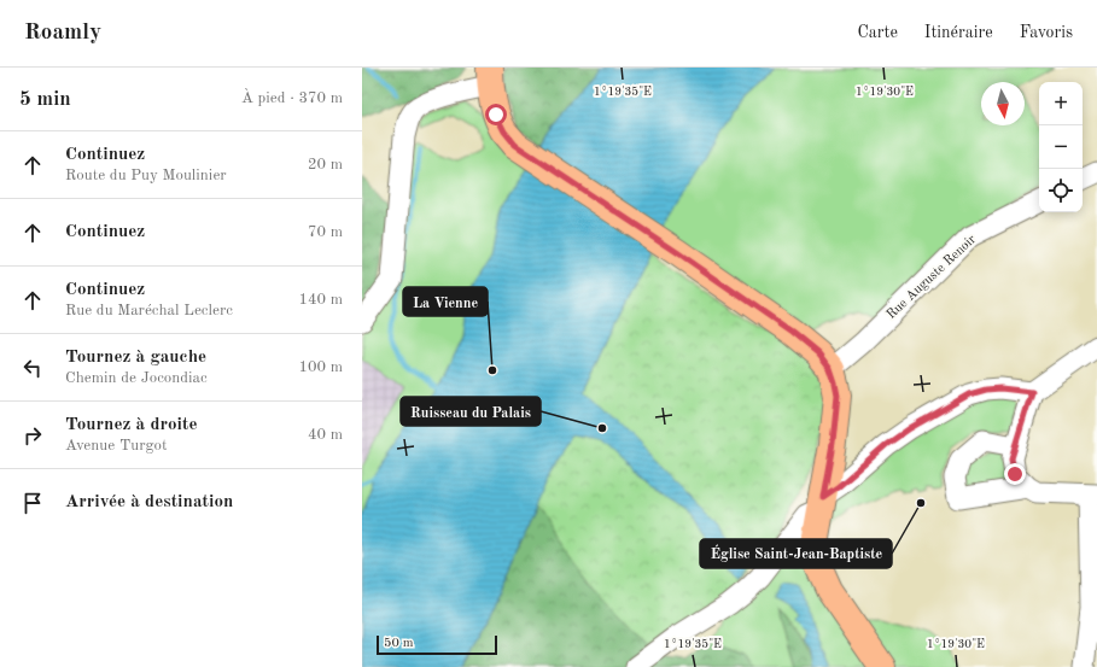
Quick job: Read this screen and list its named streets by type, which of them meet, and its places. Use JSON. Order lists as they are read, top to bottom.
{
  "streets": {
    "street": ["Rue Auguste Renoir"]
  },
  "places": ["La Vienne", "Ruisseau du Palais", "Église Saint-Jean-Baptiste"],
  "scale_bar": "50 m",
  "north": "bottom",
  "page": {
    "header": "Roamly",
    "nav": ["Carte", "Itinéraire", "Favoris"],
    "heading": ["5 min", "À pied · 370 m"],
    "map_buttons": ["+", "−"],
    "list": [
      ["Continuez", "Route du Puy Moulinier", "20 m"],
      ["Continuez", "70 m"],
      ["Continuez", "Rue du Maréchal Leclerc", "140 m"],
      ["Tournez à gauche", "Chemin de Jocondiac", "100 m"],
      ["Tournez à droite", "Avenue Turgot", "40 m"],
      "Arrivée à destination"
    ],
    "scale": "50 m"
  },
  "coordinates": ["1°19'35\"E", "1°19'30\"E"]
}
